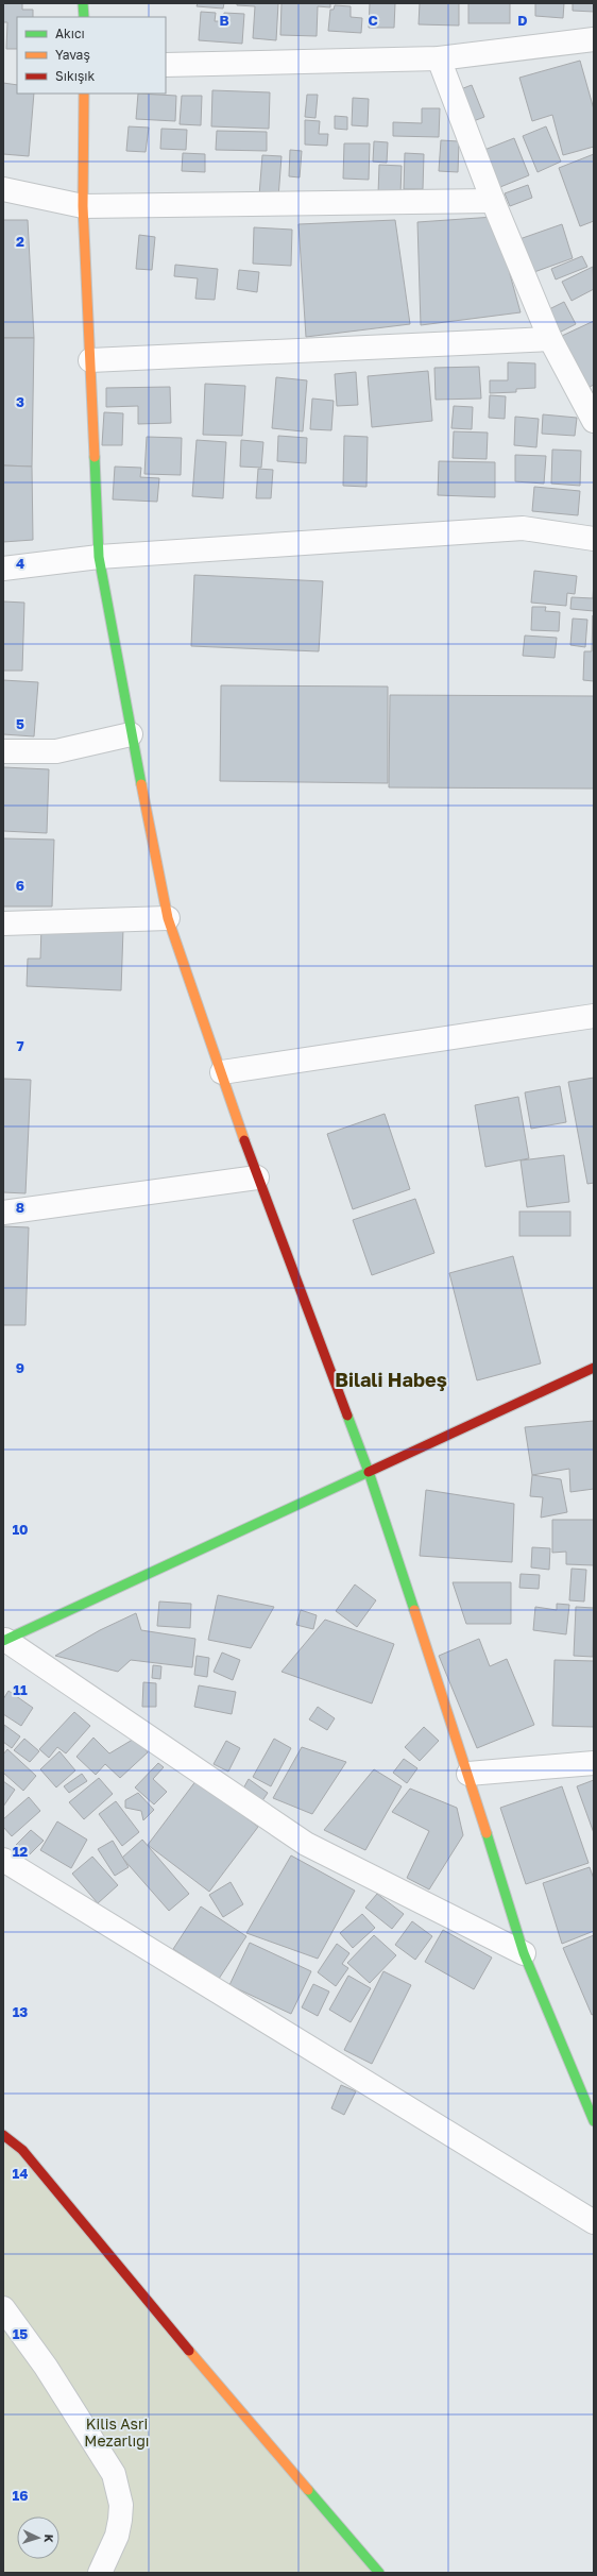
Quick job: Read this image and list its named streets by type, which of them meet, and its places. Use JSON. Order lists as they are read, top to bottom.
{
  "districts": ["Bilali Habeş"],
  "parks": ["Kilis Asri Mezarlığı"],
  "legend": ["Akıcı", "Yavaş", "Sıkışık"],
  "north": "right",
  "grid": {
    "columns": ["B", "C", "D"],
    "rows": [
      "2",
      "3",
      "4",
      "5",
      "6",
      "7",
      "8",
      "9",
      "10",
      "11",
      "12",
      "13",
      "14",
      "15",
      "16"
    ]
  }
}
